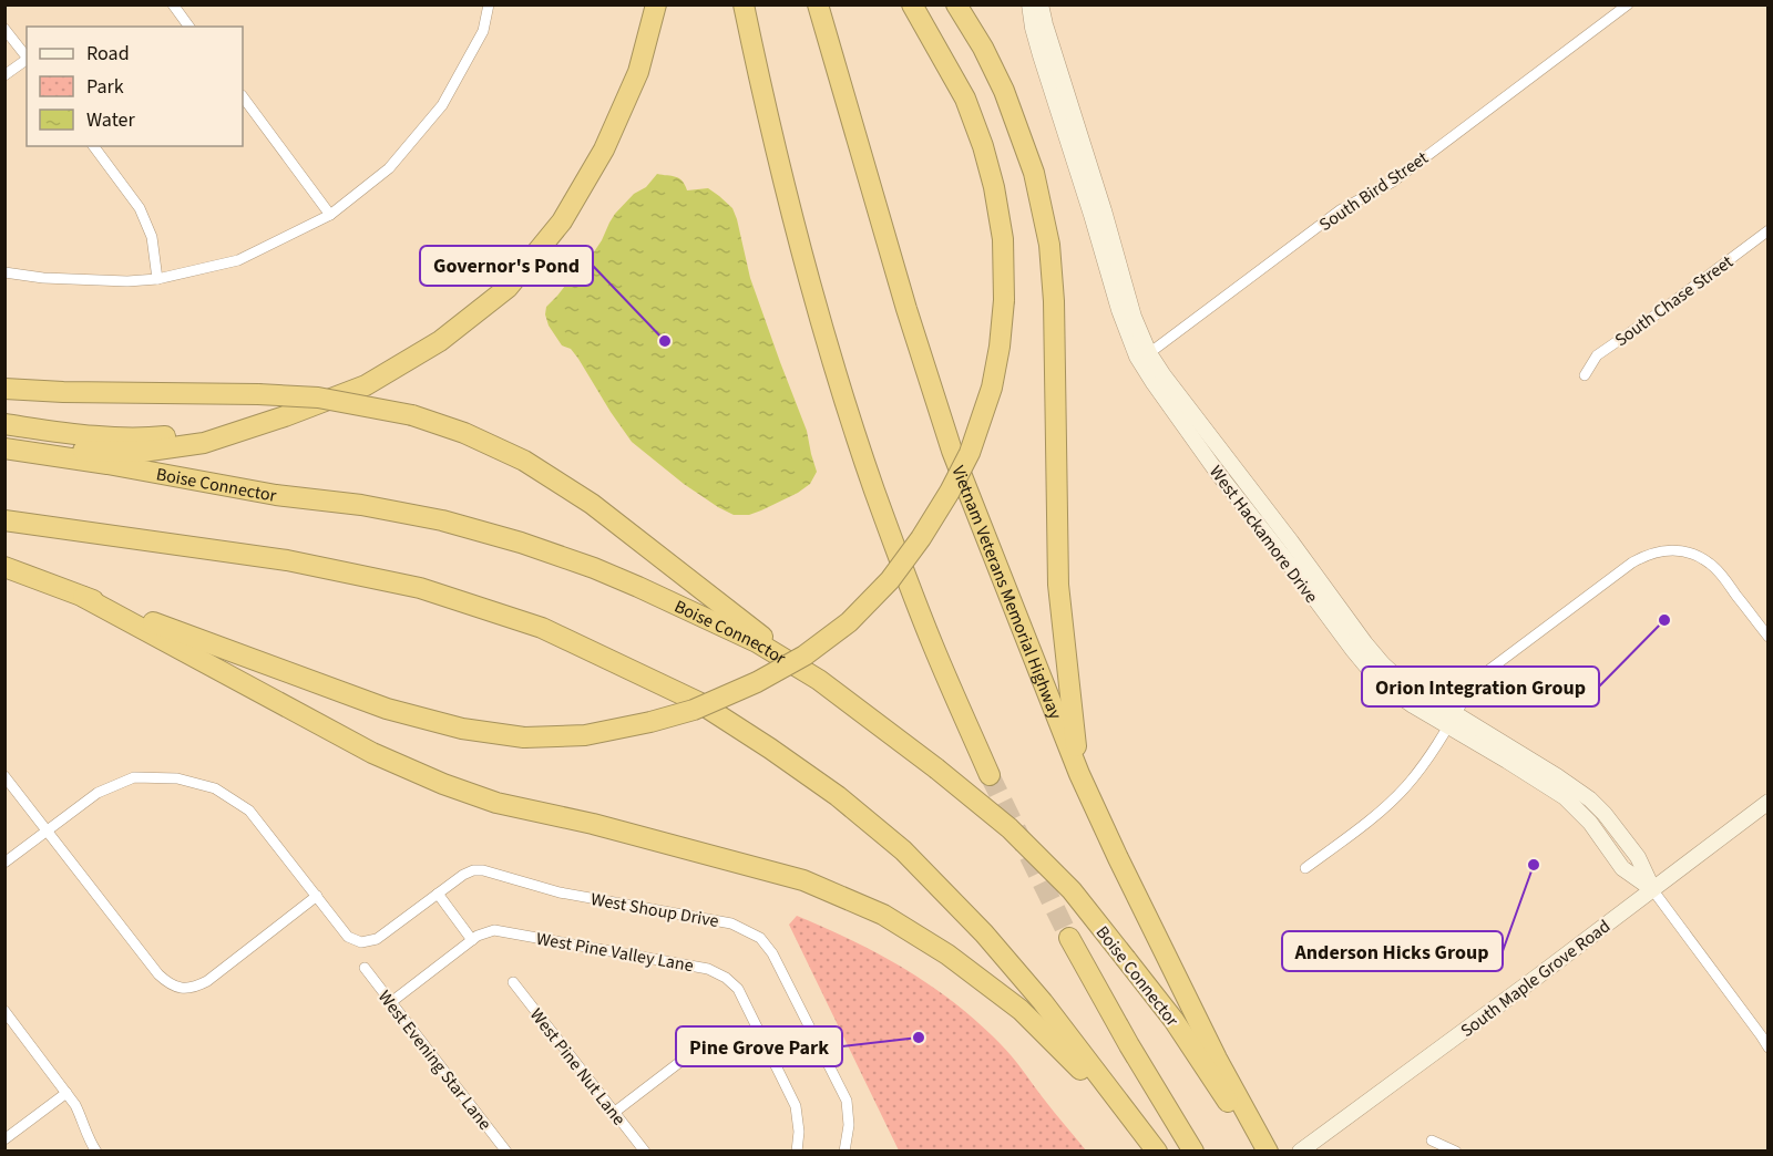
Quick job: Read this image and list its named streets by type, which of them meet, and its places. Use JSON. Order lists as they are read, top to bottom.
{
  "streets": {
    "highway": ["Boise Connector", "Vietnam Veterans Memorial Highway"],
    "street": [
      "South Bird Street",
      "South Chase Street",
      "West Hackamore Drive",
      "West Shoup Drive",
      "West Pine Valley Lane",
      "South Maple Grove Road",
      "West Evening Star Lane",
      "West Pine Nut Lane"
    ]
  },
  "crossings": [
    ["South Bird Street", "West Hackamore Drive"],
    ["West Hackamore Drive", "South Maple Grove Road"]
  ],
  "places": [
    "Governor's Pond",
    "Orion Integration Group",
    "Anderson Hicks Group",
    "Pine Grove Park"
  ],
  "legend": ["Road", "Park", "Water"]
}
